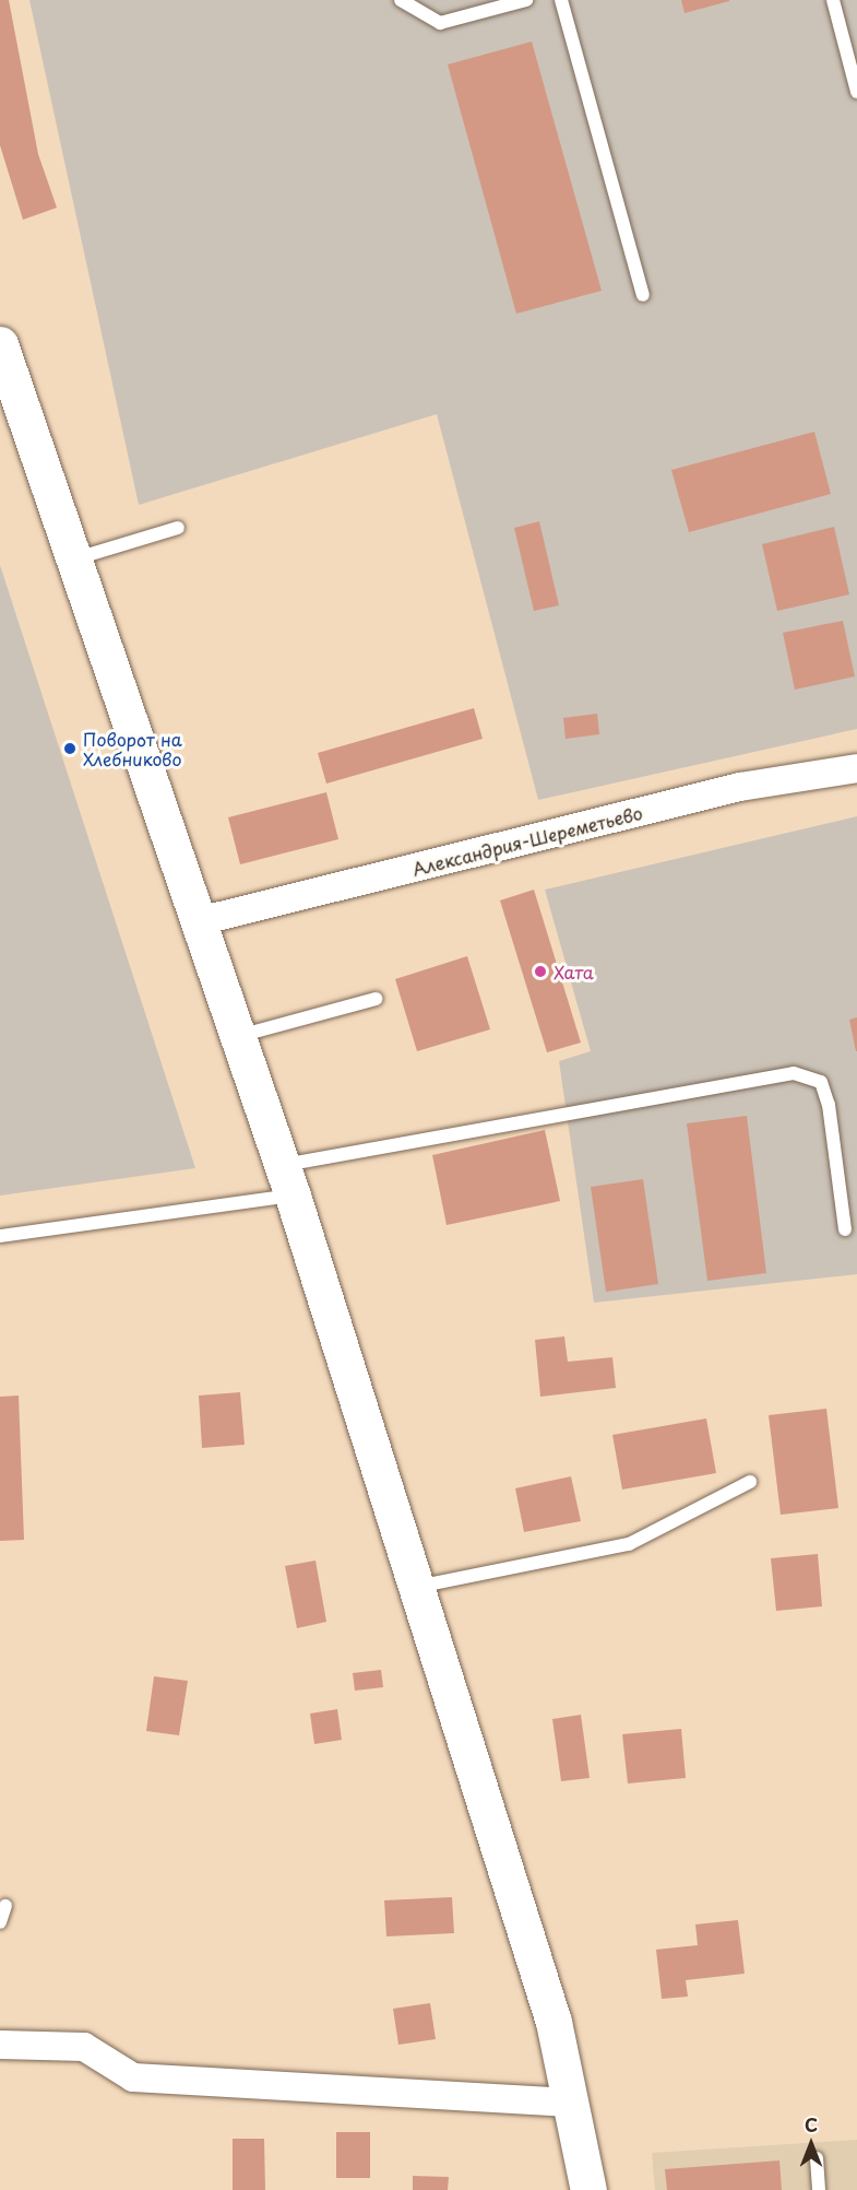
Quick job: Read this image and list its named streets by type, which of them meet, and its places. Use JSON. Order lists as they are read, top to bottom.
{
  "streets": {
    "street": ["Александрия-Шереметьево"]
  },
  "places": ["Поворот на Хлебниково", "Хата"],
  "north": "top"
}
